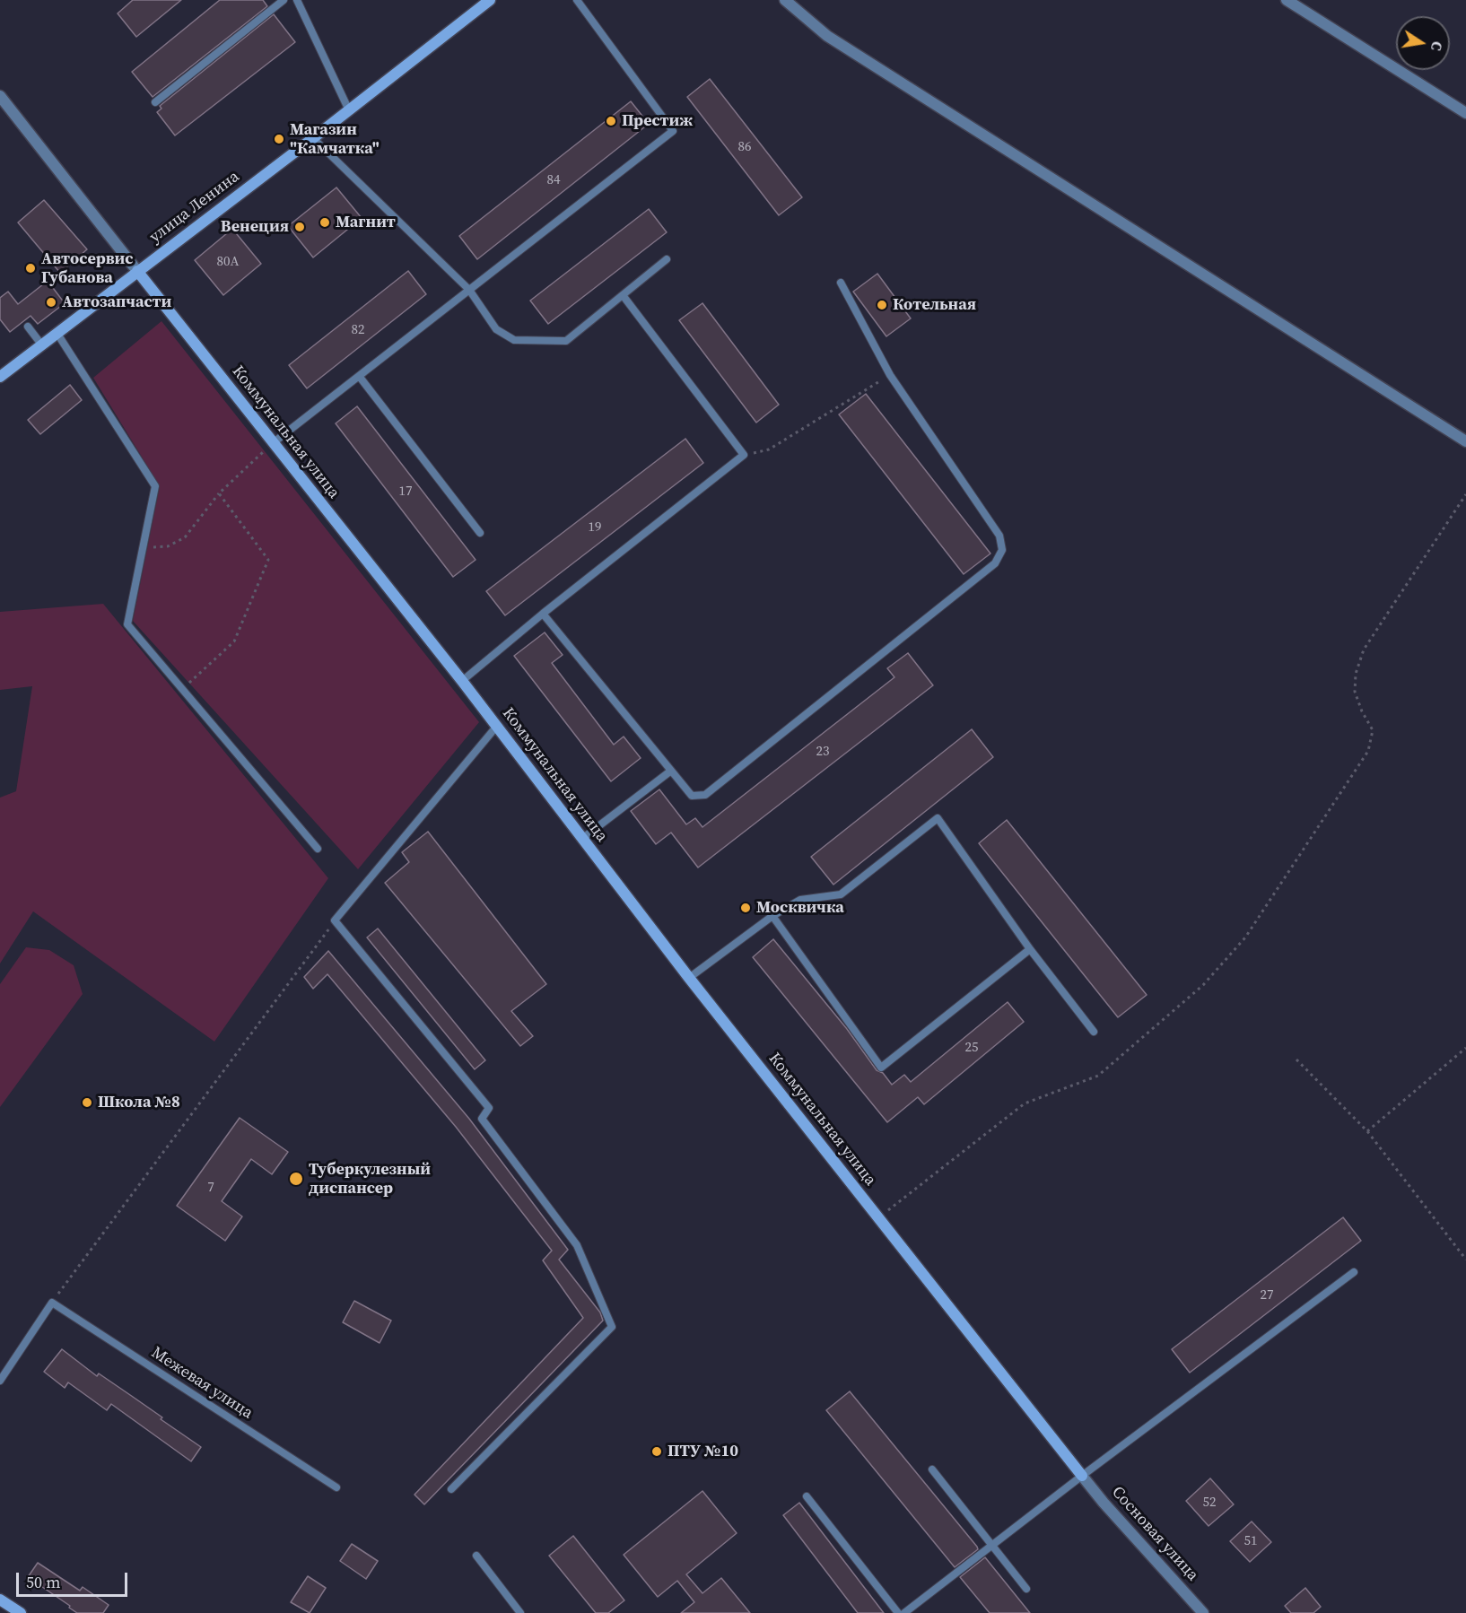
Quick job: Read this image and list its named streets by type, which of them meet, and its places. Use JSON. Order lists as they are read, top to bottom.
{
  "streets": {
    "street": ["улица Ленина", "Коммунальная улица", "Сосновая улица"],
    "lane": ["Межевая улица"]
  },
  "crossings": [
    ["улица Ленина", "Коммунальная улица"],
    ["Коммунальная улица", "Сосновая улица"]
  ],
  "places": [
    "Престиж",
    "Магазин \"Камчатка\"",
    "Магнит",
    "Венеция",
    "Автосервис Губанова",
    "Автозапчасти",
    "Котельная",
    "Москвичка",
    "Школа №8",
    "Туберкулезный диспансер",
    "ПТУ №10"
  ],
  "house_numbers": [
    "86",
    "84",
    "80А",
    "82",
    "17",
    "19",
    "23",
    "25",
    "7",
    "27",
    "52",
    "51"
  ],
  "scale_bar": "50 m",
  "north": "right"
}
